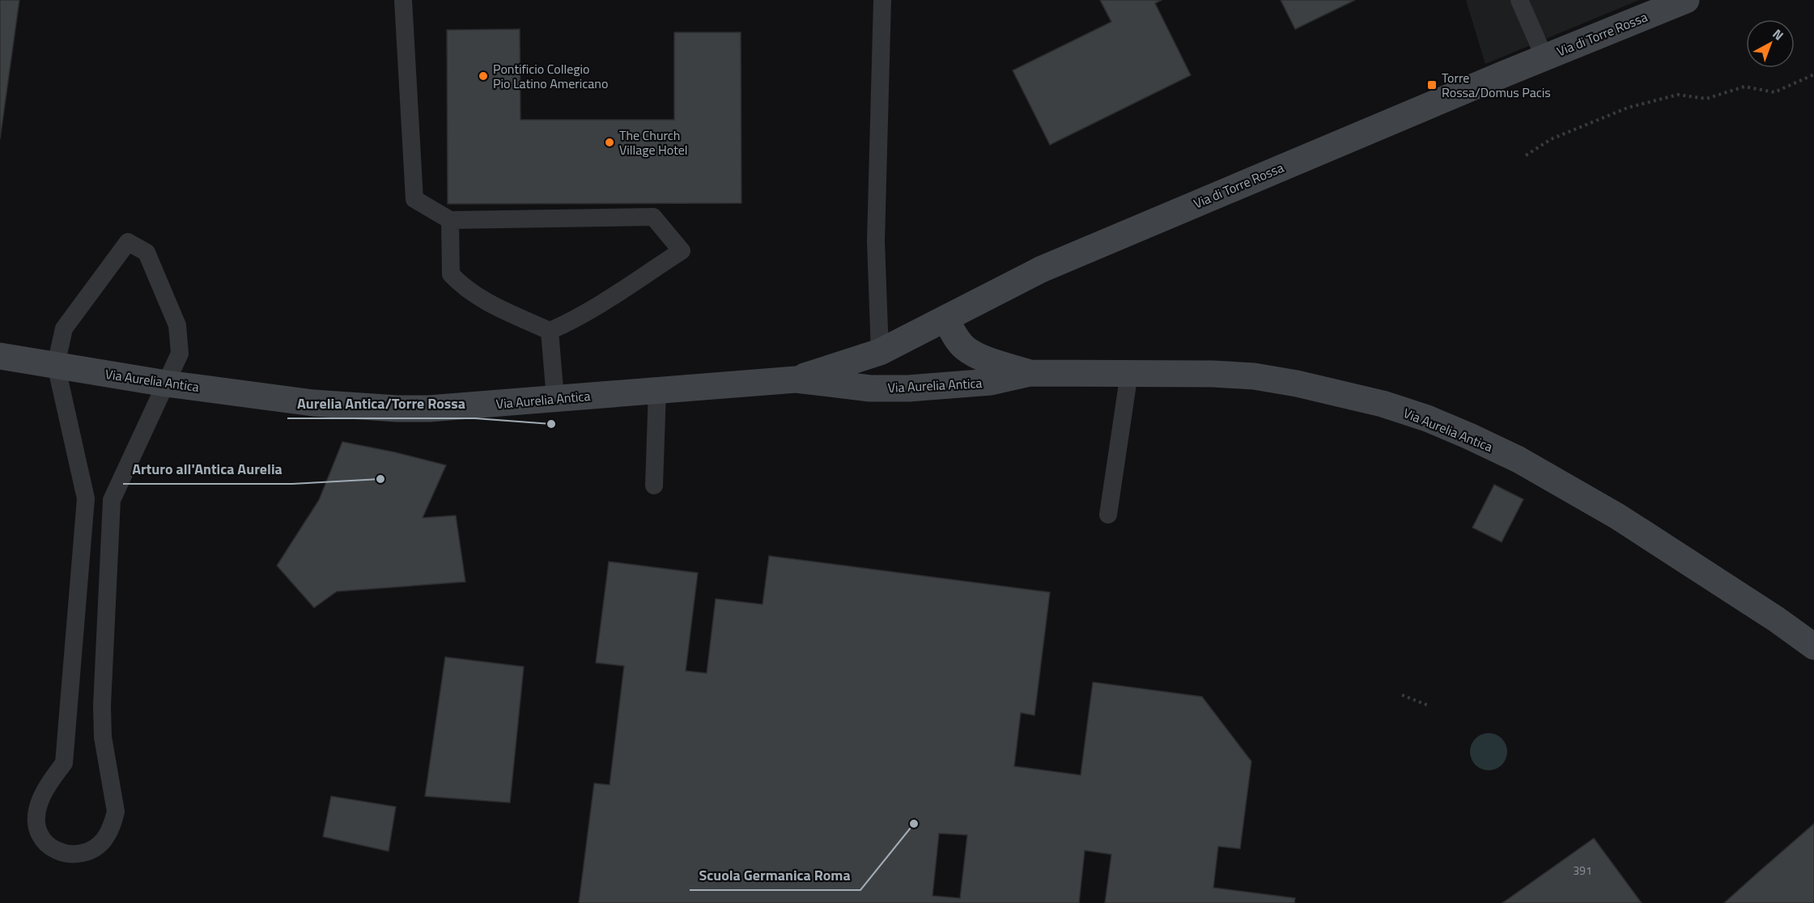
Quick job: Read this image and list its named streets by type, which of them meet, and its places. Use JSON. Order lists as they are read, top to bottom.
{
  "streets": {
    "main road": ["Via di Torre Rossa", "Via Aurelia Antica"]
  },
  "crossings": [
    ["Via di Torre Rossa", "Via Aurelia Antica"]
  ],
  "places": {
    "other": [
      "Pontificio Collegio Pio Latino Americano",
      "The Church Village Hotel",
      "Aurelia Antica/Torre Rossa",
      "Arturo all'Antica Aurelia",
      "Scuola Germanica Roma"
    ],
    "transit": ["Torre Rossa/Domus Pacis"]
  },
  "house_numbers": ["391"],
  "north": "top right"
}
